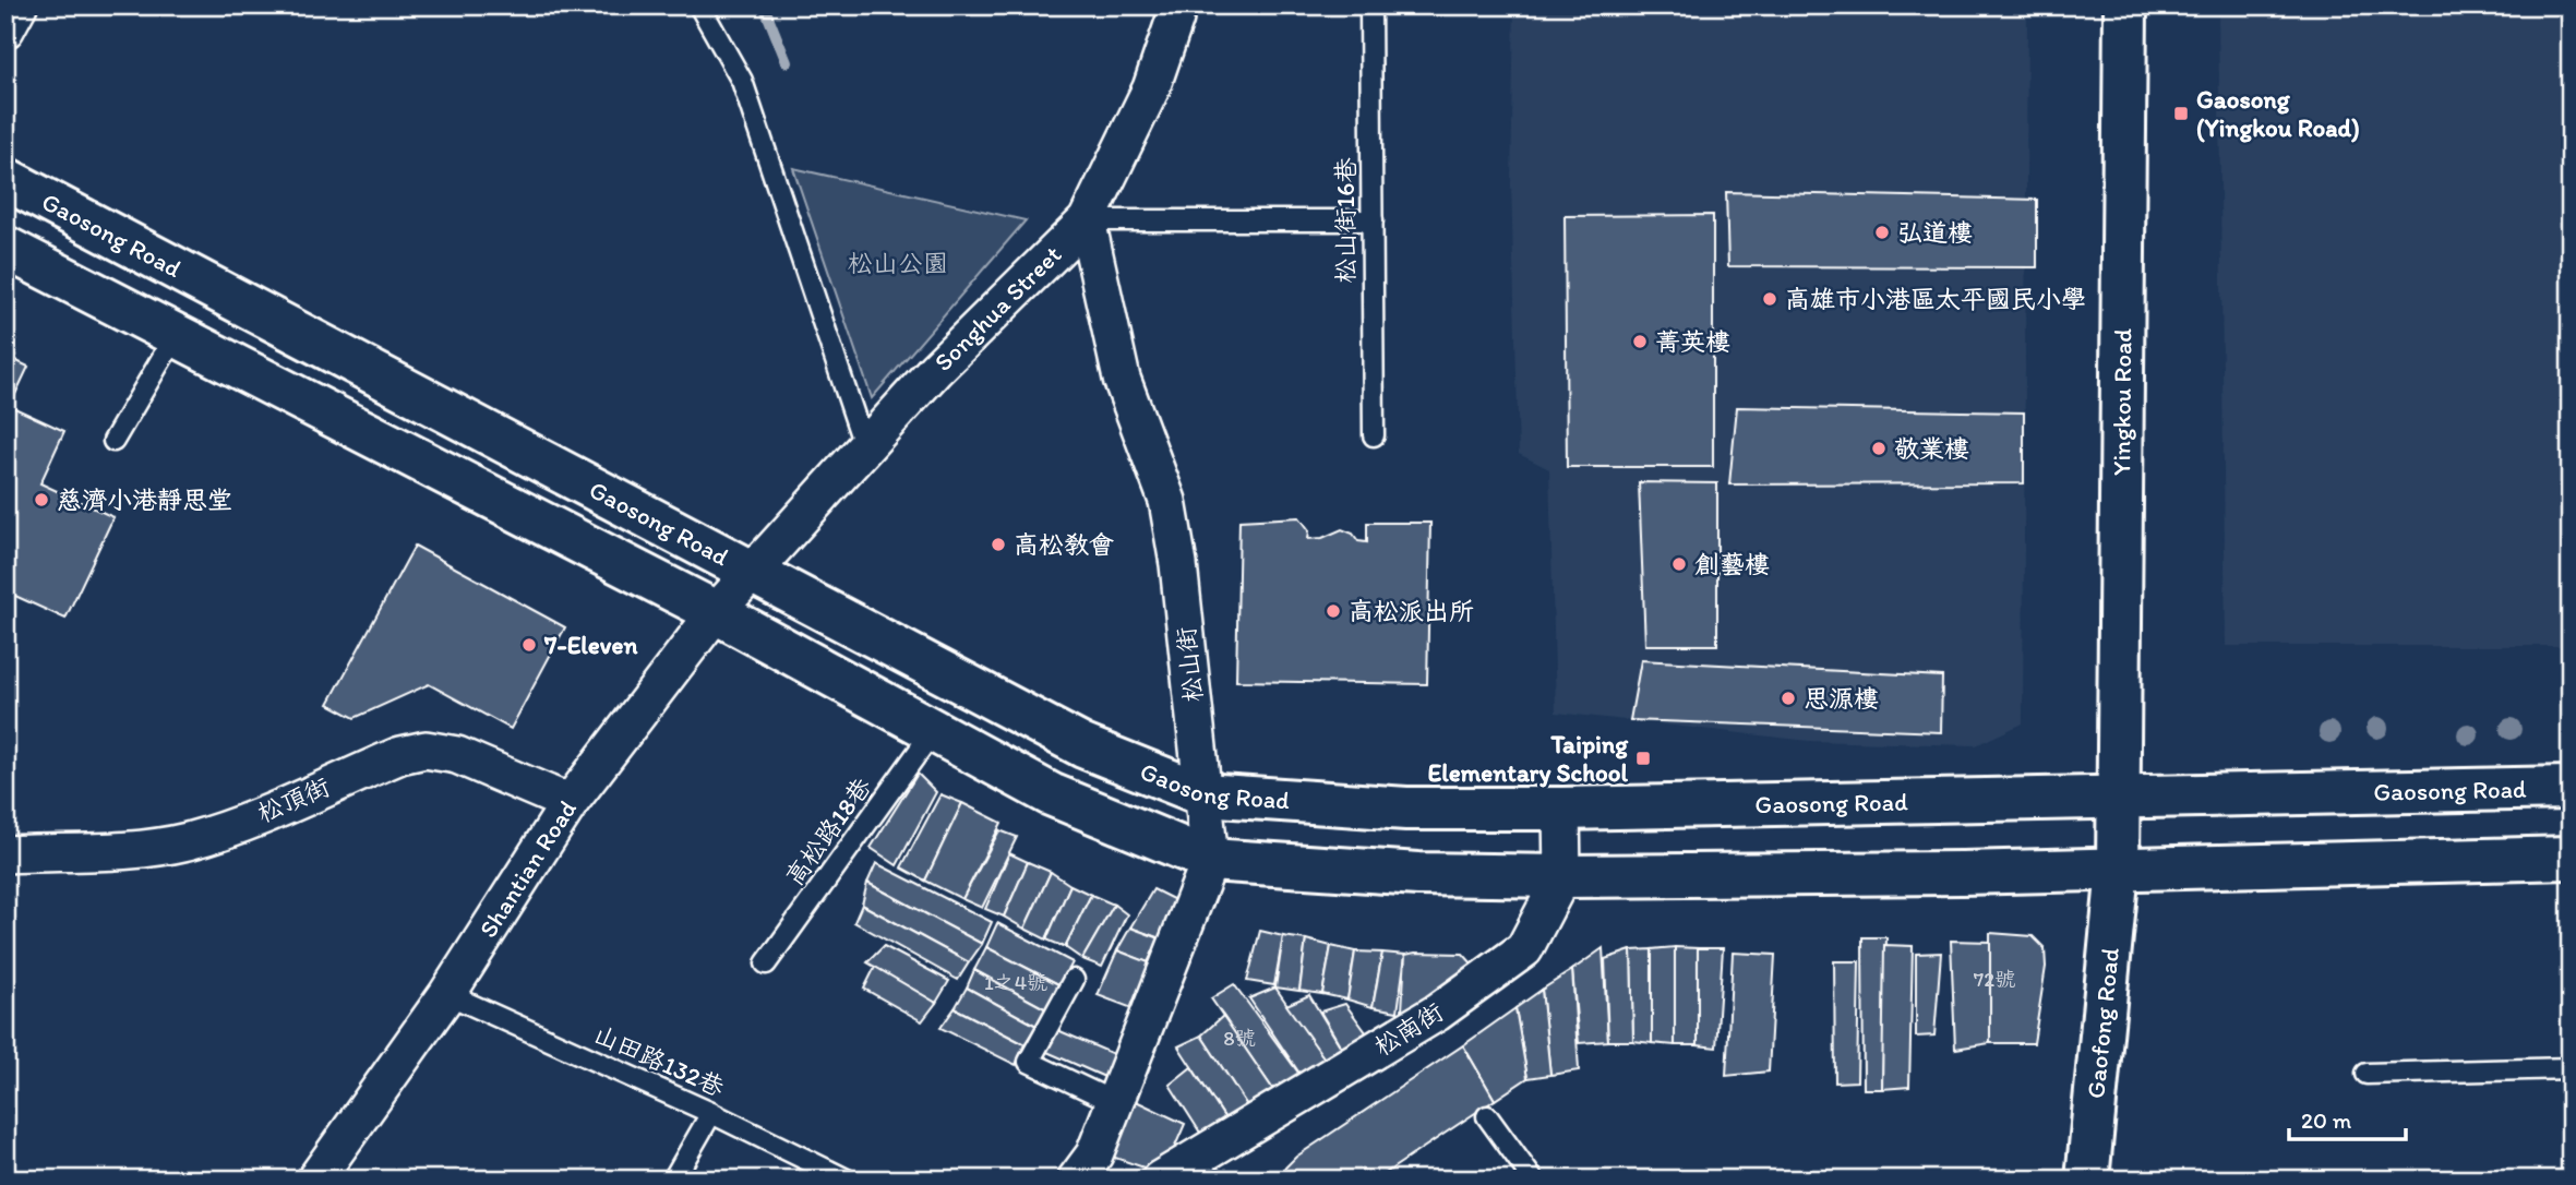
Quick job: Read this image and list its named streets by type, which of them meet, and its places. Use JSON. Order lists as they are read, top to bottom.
{
  "streets": {
    "street": [
      "Gaosong Road",
      "Songhua Street",
      "Yingkou Road",
      "松山街",
      "松頂街",
      "Shantian Road",
      "Gaofong Road",
      "松南街"
    ],
    "lane": ["松山街16巷", "高松路18巷", "山田路132巷"]
  },
  "crossings": [
    ["Gaosong Road", "Songhua Street"],
    ["Gaosong Road", "Yingkou Road"],
    ["Gaosong Road", "松山街"],
    ["Gaosong Road", "Shantian Road"],
    ["Gaosong Road", "松南街"],
    ["Songhua Street", "松山街"],
    ["Songhua Street", "Shantian Road"],
    ["Yingkou Road", "Gaofong Road"],
    ["松頂街", "Shantian Road"],
    ["Shantian Road", "山田路132巷"]
  ],
  "parks": ["松山公園"],
  "places": {
    "transit": ["Gaosong (Yingkou Road)", "Taiping Elementary School"],
    "other": [
      "弘道樓",
      "高雄市小港區太平國民小學",
      "菁英樓",
      "敬業樓",
      "慈濟小港靜思堂",
      "高松教會",
      "創藝樓",
      "高松派出所",
      "7-Eleven",
      "思源樓"
    ]
  },
  "house_numbers": ["72號", "1之4號", "8號"],
  "scale_bar": "20 m"
}
